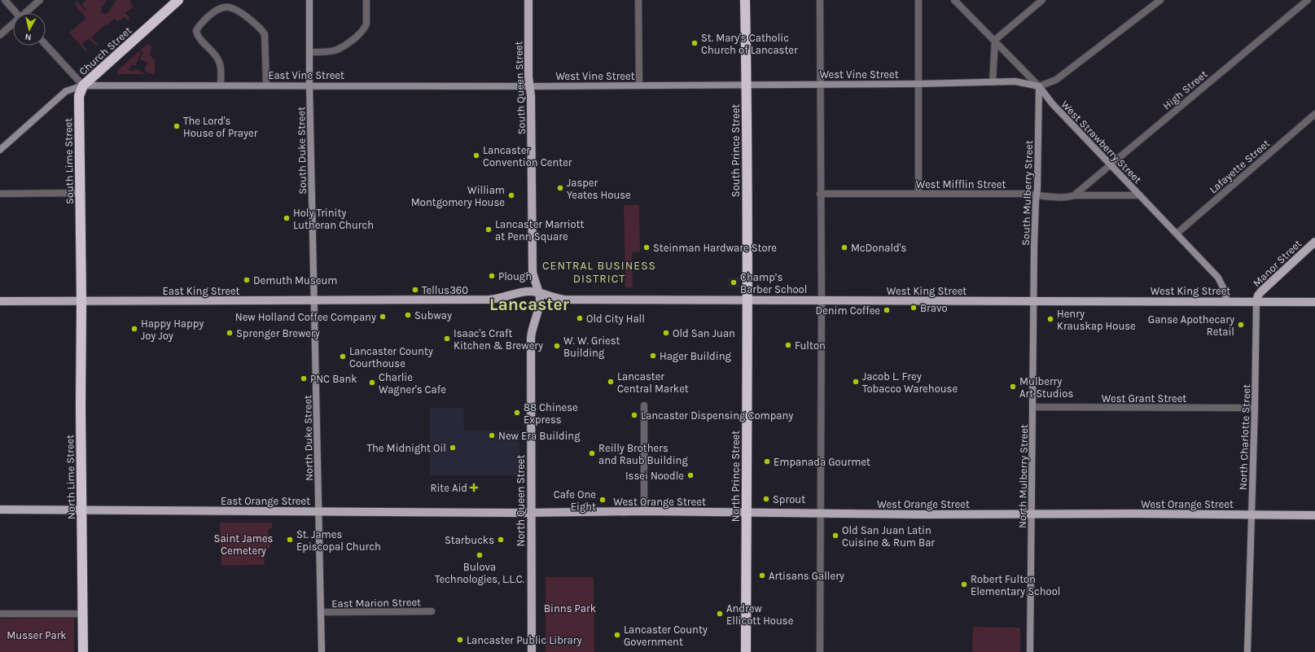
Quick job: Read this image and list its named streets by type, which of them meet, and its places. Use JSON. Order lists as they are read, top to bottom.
{
  "streets": {
    "highway": [
      "Church Street",
      "South Prince Street",
      "South Lime Street",
      "North Prince Street",
      "North Lime Street"
    ],
    "main road": [
      "South Queen Street",
      "Manor Street",
      "East King Street",
      "West King Street",
      "East Orange Street",
      "North Queen Street",
      "West Orange Street"
    ],
    "street": [
      "West Vine Street",
      "East Vine Street",
      "High Street",
      "West Strawberry Street",
      "South Duke Street",
      "Lafayette Street",
      "West Mifflin Street",
      "South Mulberry Street",
      "West Grant Street",
      "North Charlotte Street",
      "North Duke Street",
      "North Mulberry Street",
      "East Marion Street"
    ]
  },
  "crossings": [
    ["Church Street", "East Vine Street"],
    ["Church Street", "South Lime Street"],
    ["West Vine Street", "East Vine Street"],
    ["West Vine Street", "South Queen Street"],
    ["West Vine Street", "West Strawberry Street"],
    ["West Vine Street", "South Prince Street"],
    ["West Vine Street", "South Mulberry Street"],
    ["East Vine Street", "South Queen Street"],
    ["East Vine Street", "South Duke Street"],
    ["East Vine Street", "South Lime Street"],
    ["South Queen Street", "East King Street"],
    ["South Queen Street", "West King Street"],
    ["South Queen Street", "North Queen Street"],
    ["High Street", "West Strawberry Street"],
    ["High Street", "West Mifflin Street"],
    ["West Strawberry Street", "Lafayette Street"],
    ["West Strawberry Street", "West Mifflin Street"],
    ["West Strawberry Street", "South Mulberry Street"],
    ["West Strawberry Street", "West King Street"],
    ["South Duke Street", "East King Street"],
    ["South Duke Street", "North Duke Street"],
    ["South Prince Street", "West King Street"],
    ["South Prince Street", "North Prince Street"],
    ["South Lime Street", "East King Street"],
    ["South Lime Street", "North Lime Street"],
    ["West Mifflin Street", "South Mulberry Street"],
    ["South Mulberry Street", "West King Street"],
    ["South Mulberry Street", "North Mulberry Street"],
    ["Manor Street", "West King Street"],
    ["Manor Street", "North Charlotte Street"],
    ["East King Street", "West King Street"],
    ["East King Street", "North Duke Street"],
    ["East King Street", "North Lime Street"],
    ["East King Street", "North Queen Street"],
    ["West King Street", "North Charlotte Street"],
    ["West King Street", "North Prince Street"],
    ["West King Street", "North Mulberry Street"],
    ["West King Street", "North Queen Street"],
    ["West Grant Street", "North Charlotte Street"],
    ["West Grant Street", "North Mulberry Street"],
    ["North Charlotte Street", "West Orange Street"],
    ["North Duke Street", "East Orange Street"],
    ["North Duke Street", "East Marion Street"],
    ["North Prince Street", "West Orange Street"],
    ["North Mulberry Street", "West Orange Street"],
    ["North Lime Street", "East Orange Street"],
    ["East Orange Street", "North Queen Street"],
    ["East Orange Street", "West Orange Street"],
    ["North Queen Street", "West Orange Street"]
  ],
  "districts": ["CENTRAL BUSINESS DISTRICT", "Lancaster"],
  "parks": ["Saint James Cemetery", "Binns Park", "Musser Park"],
  "places": {
    "other": [
      "St. Mary's Catholic Church of Lancaster",
      "The Lord's House of Prayer",
      "Lancaster Convention Center",
      "Jasper Yeates House",
      "William Montgomery House",
      "Holy Trinity Lutheran Church",
      "Lancaster Marriott at Penn Square",
      "Steinman Hardware Store",
      "McDonald's",
      "Plough",
      "Demuth Museum",
      "Champ’s Barber School",
      "Tellus360",
      "Bravo",
      "Denim Coffee",
      "Subway",
      "New Holland Coffee Company",
      "Old City Hall",
      "Henry Krauskap House",
      "Ganse Apothecary Retail",
      "Happy Happy Joy Joy",
      "Sprenger Brewery",
      "Old San Juan",
      "Isaac's Craft Kitchen & Brewery",
      "Fulton",
      "W. W. Griest Building",
      "Hager Building",
      "Lancaster County Courthouse",
      "PNC Bank",
      "Lancaster Central Market",
      "Jacob L. Frey Tobacco Warehouse",
      "Charlie Wagner's Cafe",
      "Mulberry Art Studios",
      "88 Chinese Express",
      "Lancaster Dispensing Company",
      "New Era Building",
      "The Midnight Oil",
      "Reilly Brothers and Raub Building",
      "Empanada Gourmet",
      "Issei Noodle",
      "Sprout",
      "Cafe One Eight",
      "Old San Juan Latin Cuisine & Rum Bar",
      "St. James Episcopal Church",
      "Starbucks",
      "Bulova Technologies, L.L.C.",
      "Artisans Gallery",
      "Robert Fulton Elementary School",
      "Andrew Ellicott House",
      "Lancaster County Government",
      "Lancaster Public Library"
    ],
    "health": ["Rite Aid"]
  },
  "north": "bottom"
}
